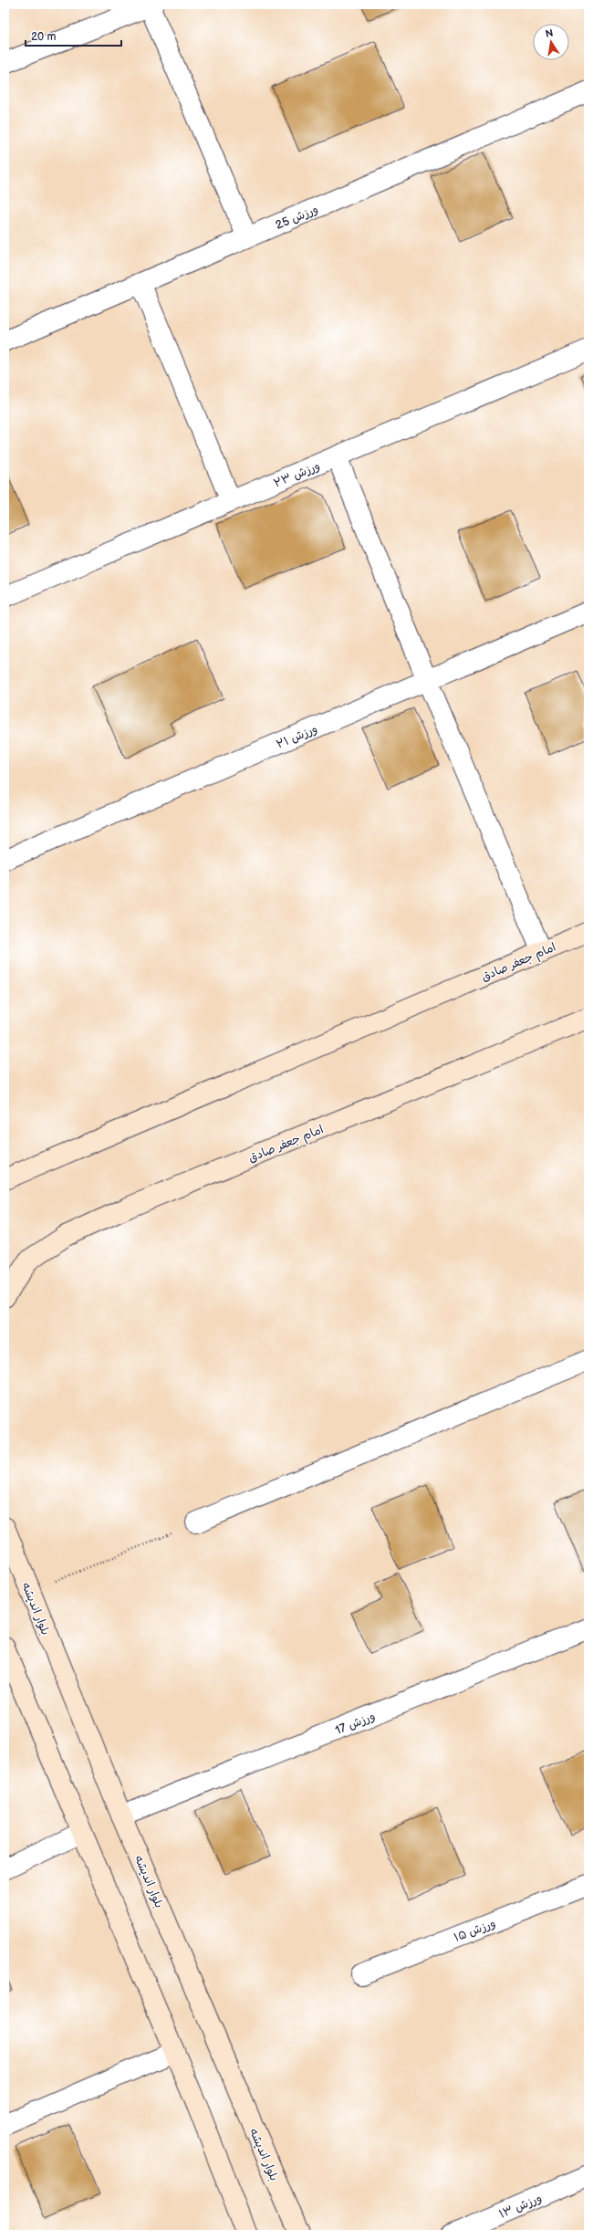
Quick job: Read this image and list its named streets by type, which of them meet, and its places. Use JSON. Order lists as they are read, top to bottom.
{
  "streets": {
    "street": [
      "ورزش 25",
      "ورزش ۲۳",
      "ورزش ۲۱",
      "امام جعفر صادق",
      "بلوار اندیشه",
      "ورزش 17",
      "ورزش ۱۵",
      "ورزش ۱۳"
    ]
  },
  "crossings": [
    ["بلوار اندیشه", "ورزش 17"]
  ],
  "scale_bar": "20 m",
  "north": "top"
}
